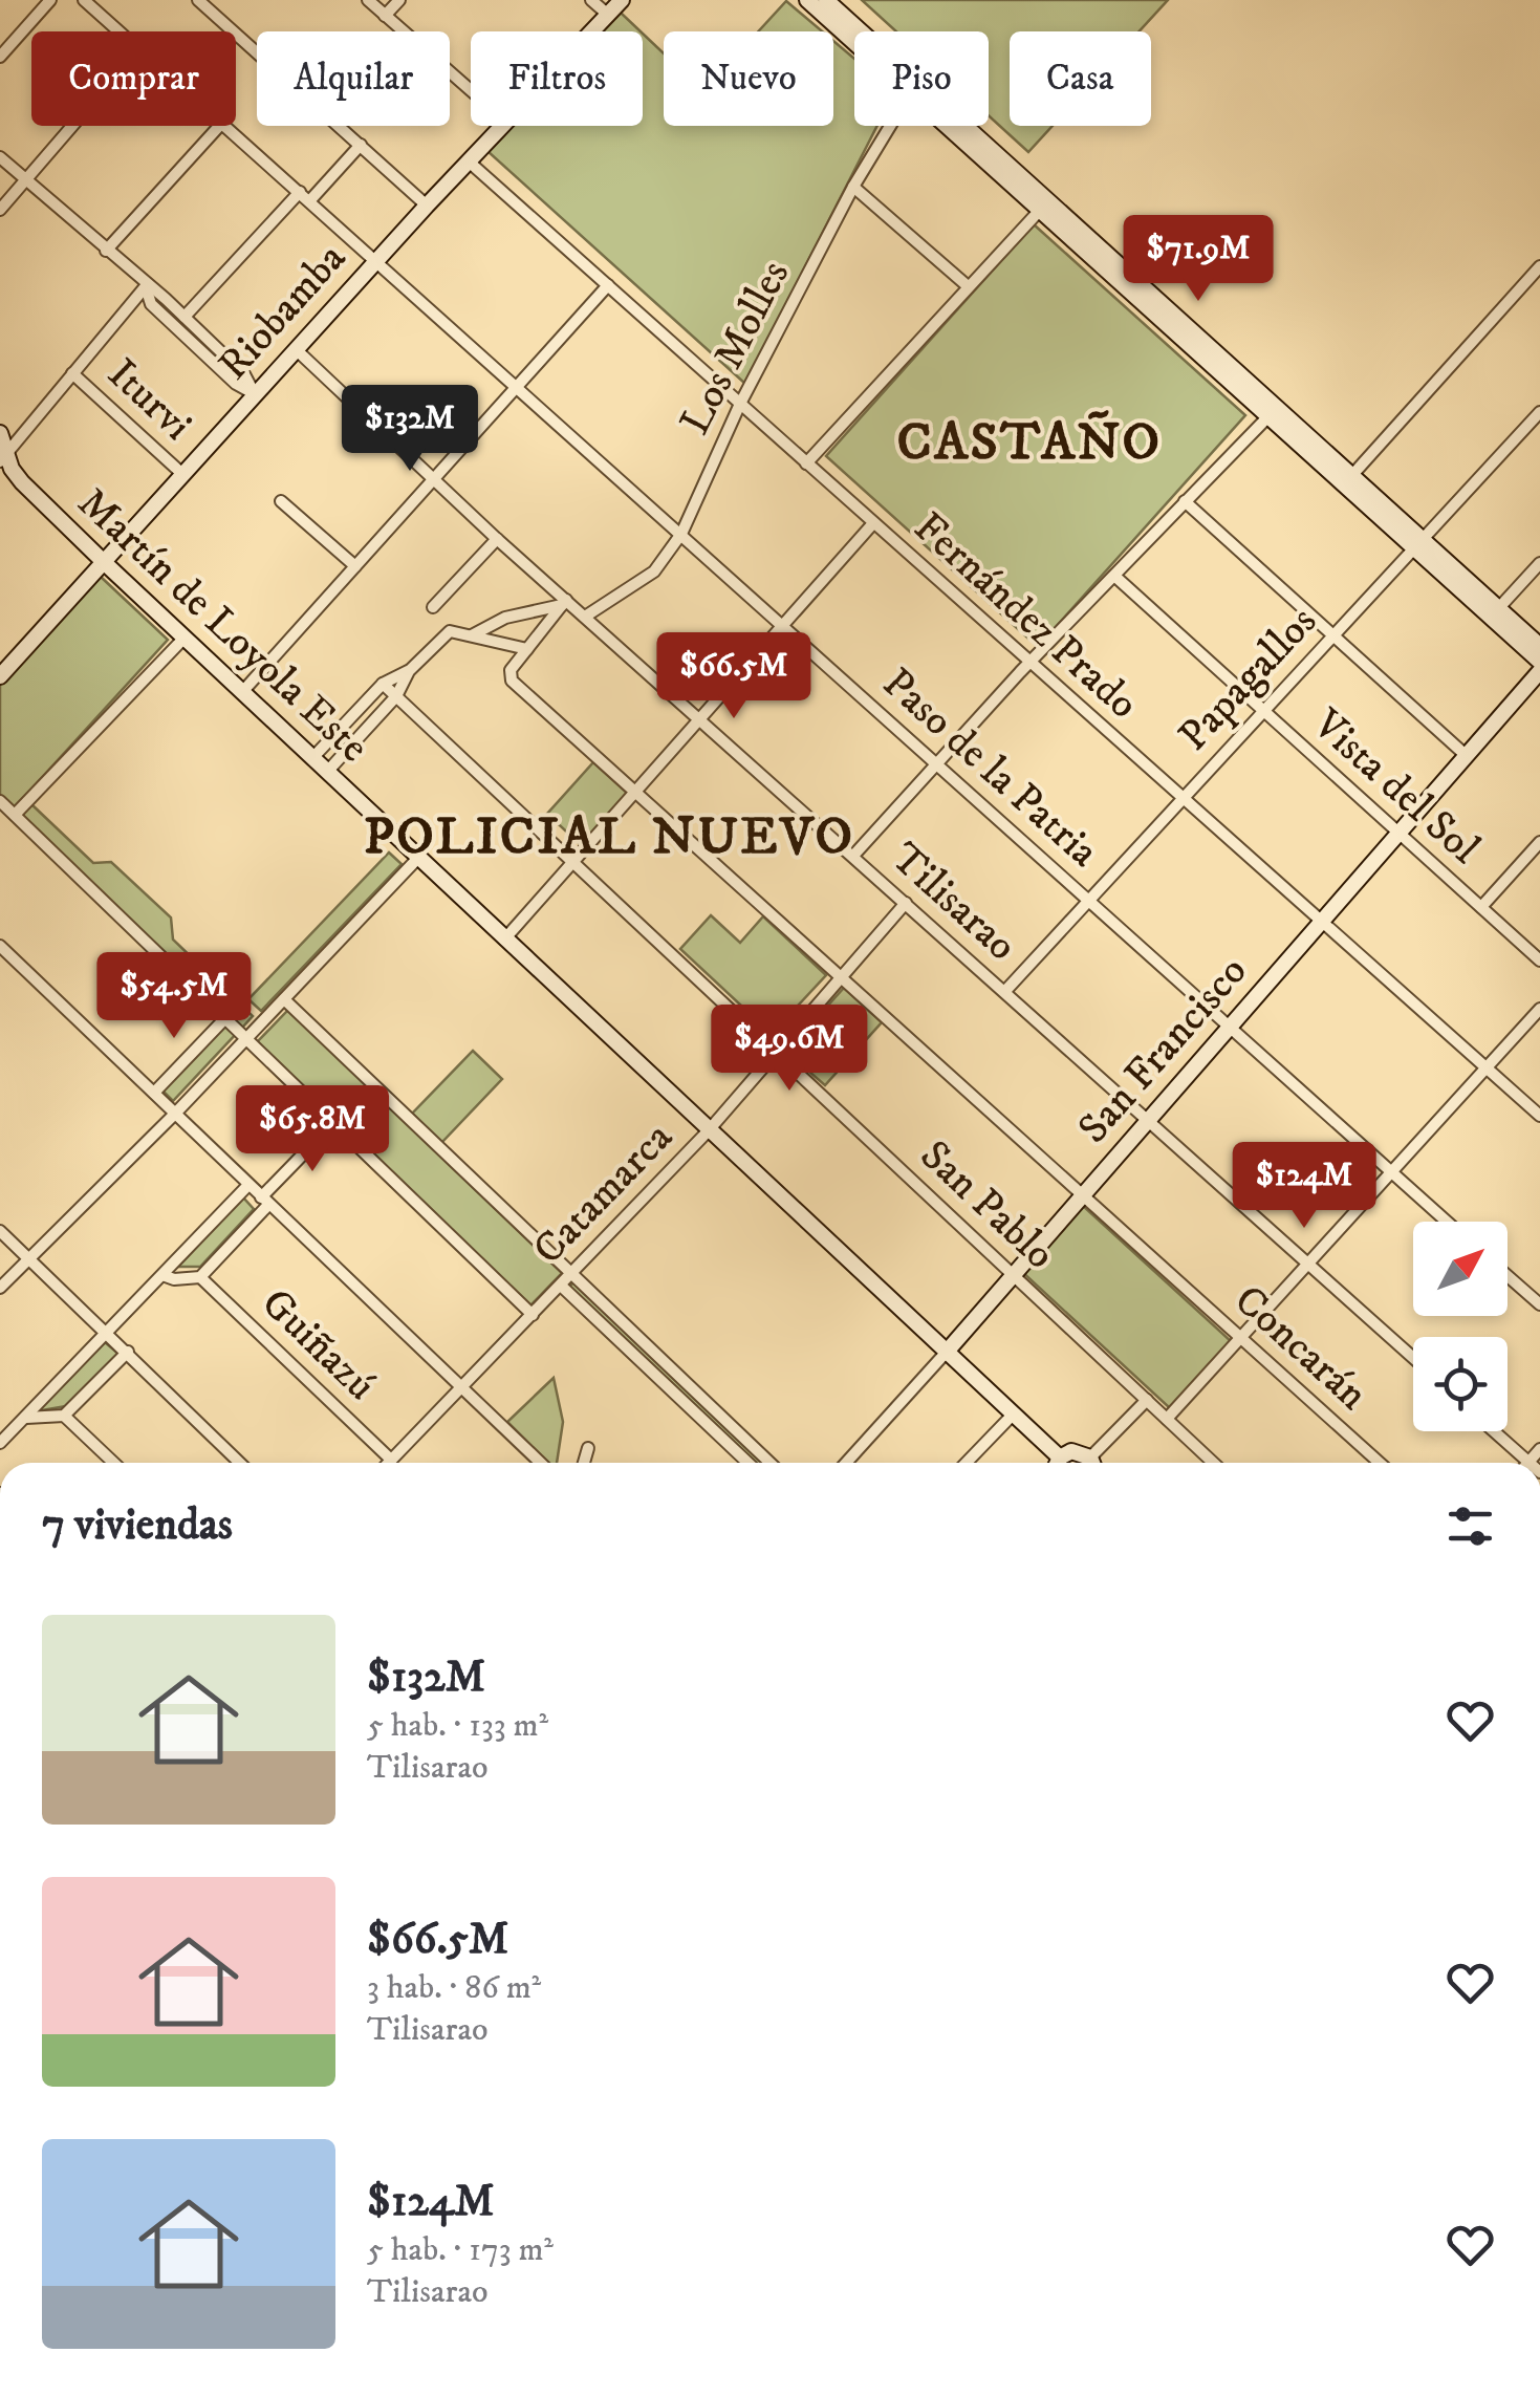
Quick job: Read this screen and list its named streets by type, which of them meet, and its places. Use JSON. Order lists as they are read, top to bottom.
{
  "streets": {
    "main road": ["Riobamba", "Martín de Loyola Este", "San Francisco"],
    "street": [
      "Los Molles",
      "Iturvi",
      "Fernández Prado",
      "Papagallos",
      "Paso de la Patria",
      "Vista del Sol",
      "Tilisarao",
      "Catamarca",
      "San Pablo",
      "Guiñazú",
      "Concarán"
    ]
  },
  "crossings": [
    ["Riobamba", "Iturvi"],
    ["Riobamba", "Fernández Prado"],
    ["Riobamba", "Martín de Loyola Este"],
    ["Riobamba", "Paso de la Patria"],
    ["Riobamba", "Tilisarao"],
    ["Los Molles", "Fernández Prado"],
    ["Los Molles", "Paso de la Patria"],
    ["Los Molles", "Tilisarao"],
    ["Fernández Prado", "Papagallos"],
    ["Fernández Prado", "San Francisco"],
    ["Martín de Loyola Este", "San Francisco"],
    ["Martín de Loyola Este", "Catamarca"],
    ["Papagallos", "Paso de la Patria"],
    ["Papagallos", "Vista del Sol"],
    ["Papagallos", "Tilisarao"],
    ["Paso de la Patria", "San Francisco"],
    ["Vista del Sol", "San Francisco"],
    ["Tilisarao", "San Francisco"],
    ["Tilisarao", "Catamarca"],
    ["San Francisco", "San Pablo"],
    ["San Francisco", "Concarán"],
    ["Catamarca", "San Pablo"],
    ["Catamarca", "Guiñazú"],
    ["Catamarca", "Concarán"]
  ],
  "districts": ["CASTAÑO", "POLICIAL NUEVO"],
  "north": "top right",
  "page": {
    "chip": [
      "Comprar",
      "Alquilar",
      "Filtros",
      "Nuevo",
      "Piso",
      "Casa"
    ],
    "price": [
      "$71.9M",
      "$132M",
      "$66.5M",
      "$54.5M",
      "$49.6M",
      "$65.8M",
      "$124M"
    ],
    "heading": "7 viviendas",
    "list": [
      {
        "name": "$132M",
        "note": "5 hab. · 133 m² · Tilisarao"
      },
      {
        "name": "$66.5M",
        "note": "3 hab. · 86 m² · Tilisarao"
      },
      {
        "name": "$124M",
        "note": "5 hab. · 173 m² · Tilisarao"
      }
    ]
  }
}
